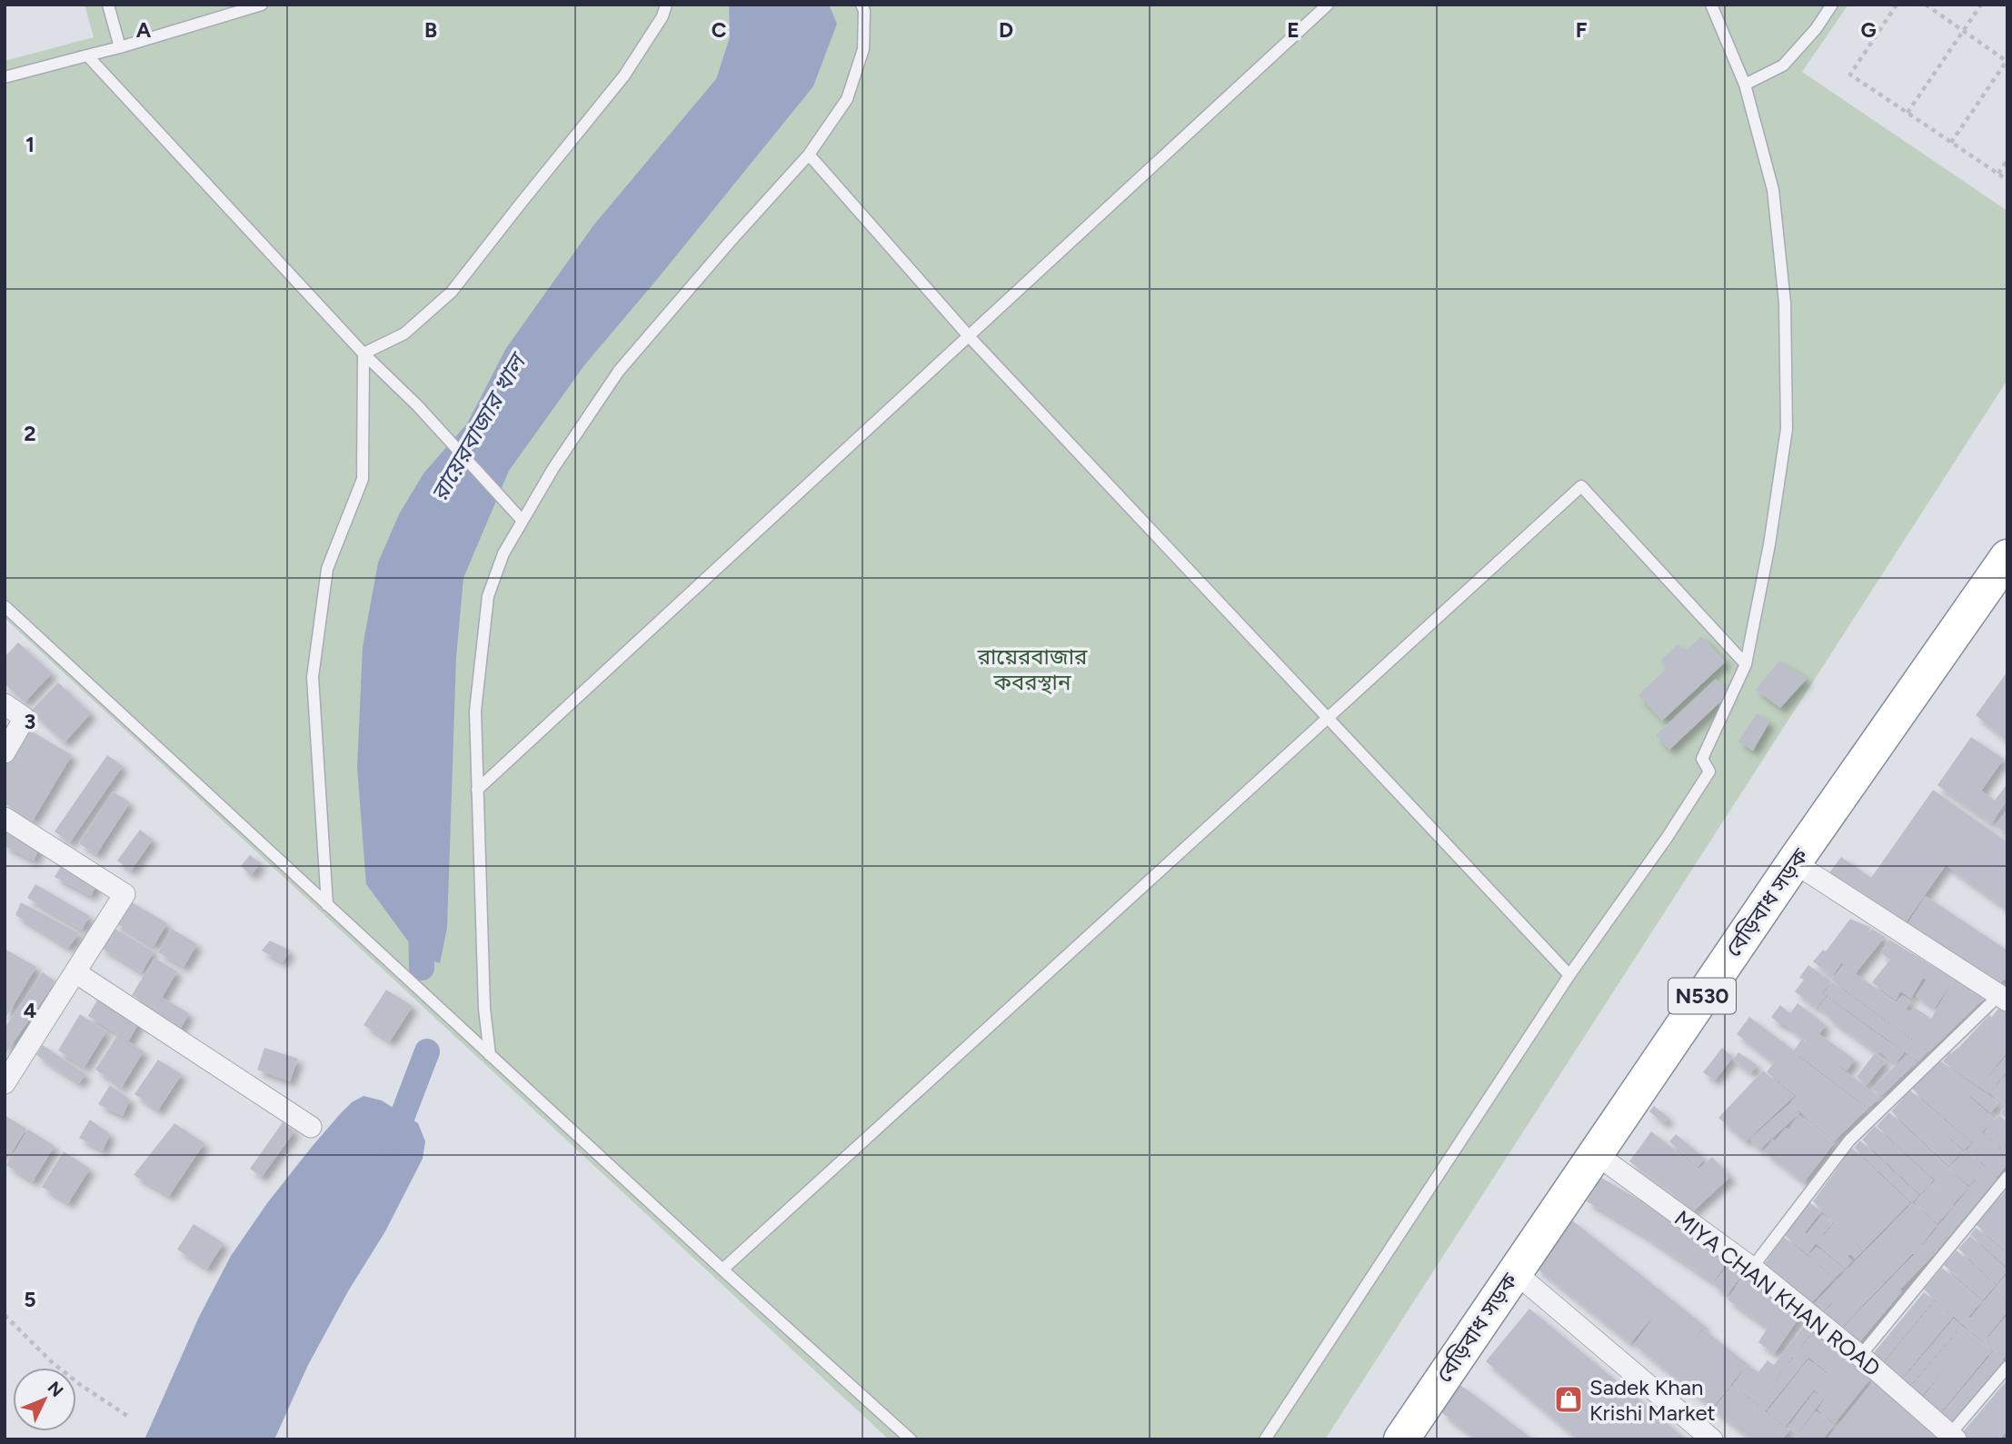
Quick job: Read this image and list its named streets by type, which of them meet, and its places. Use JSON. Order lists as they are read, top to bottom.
{
  "streets": {
    "highway": ["বেড়িবাধ সড়ক", "N530"],
    "street": ["MIYA CHAN KHAN ROAD"]
  },
  "crossings": [
    ["বেড়িবাধ সড়ক", "MIYA CHAN KHAN ROAD"]
  ],
  "water": ["রায়েরবাজার খাল"],
  "parks": ["রায়েরবাজার কবরস্থান"],
  "places": {
    "shop": ["Sadek Khan Krishi Market"]
  },
  "north": "top right",
  "grid": {
    "columns": [
      "A",
      "B",
      "C",
      "D",
      "E",
      "F",
      "G"
    ],
    "rows": [
      "1",
      "2",
      "3",
      "4",
      "5"
    ]
  }
}
